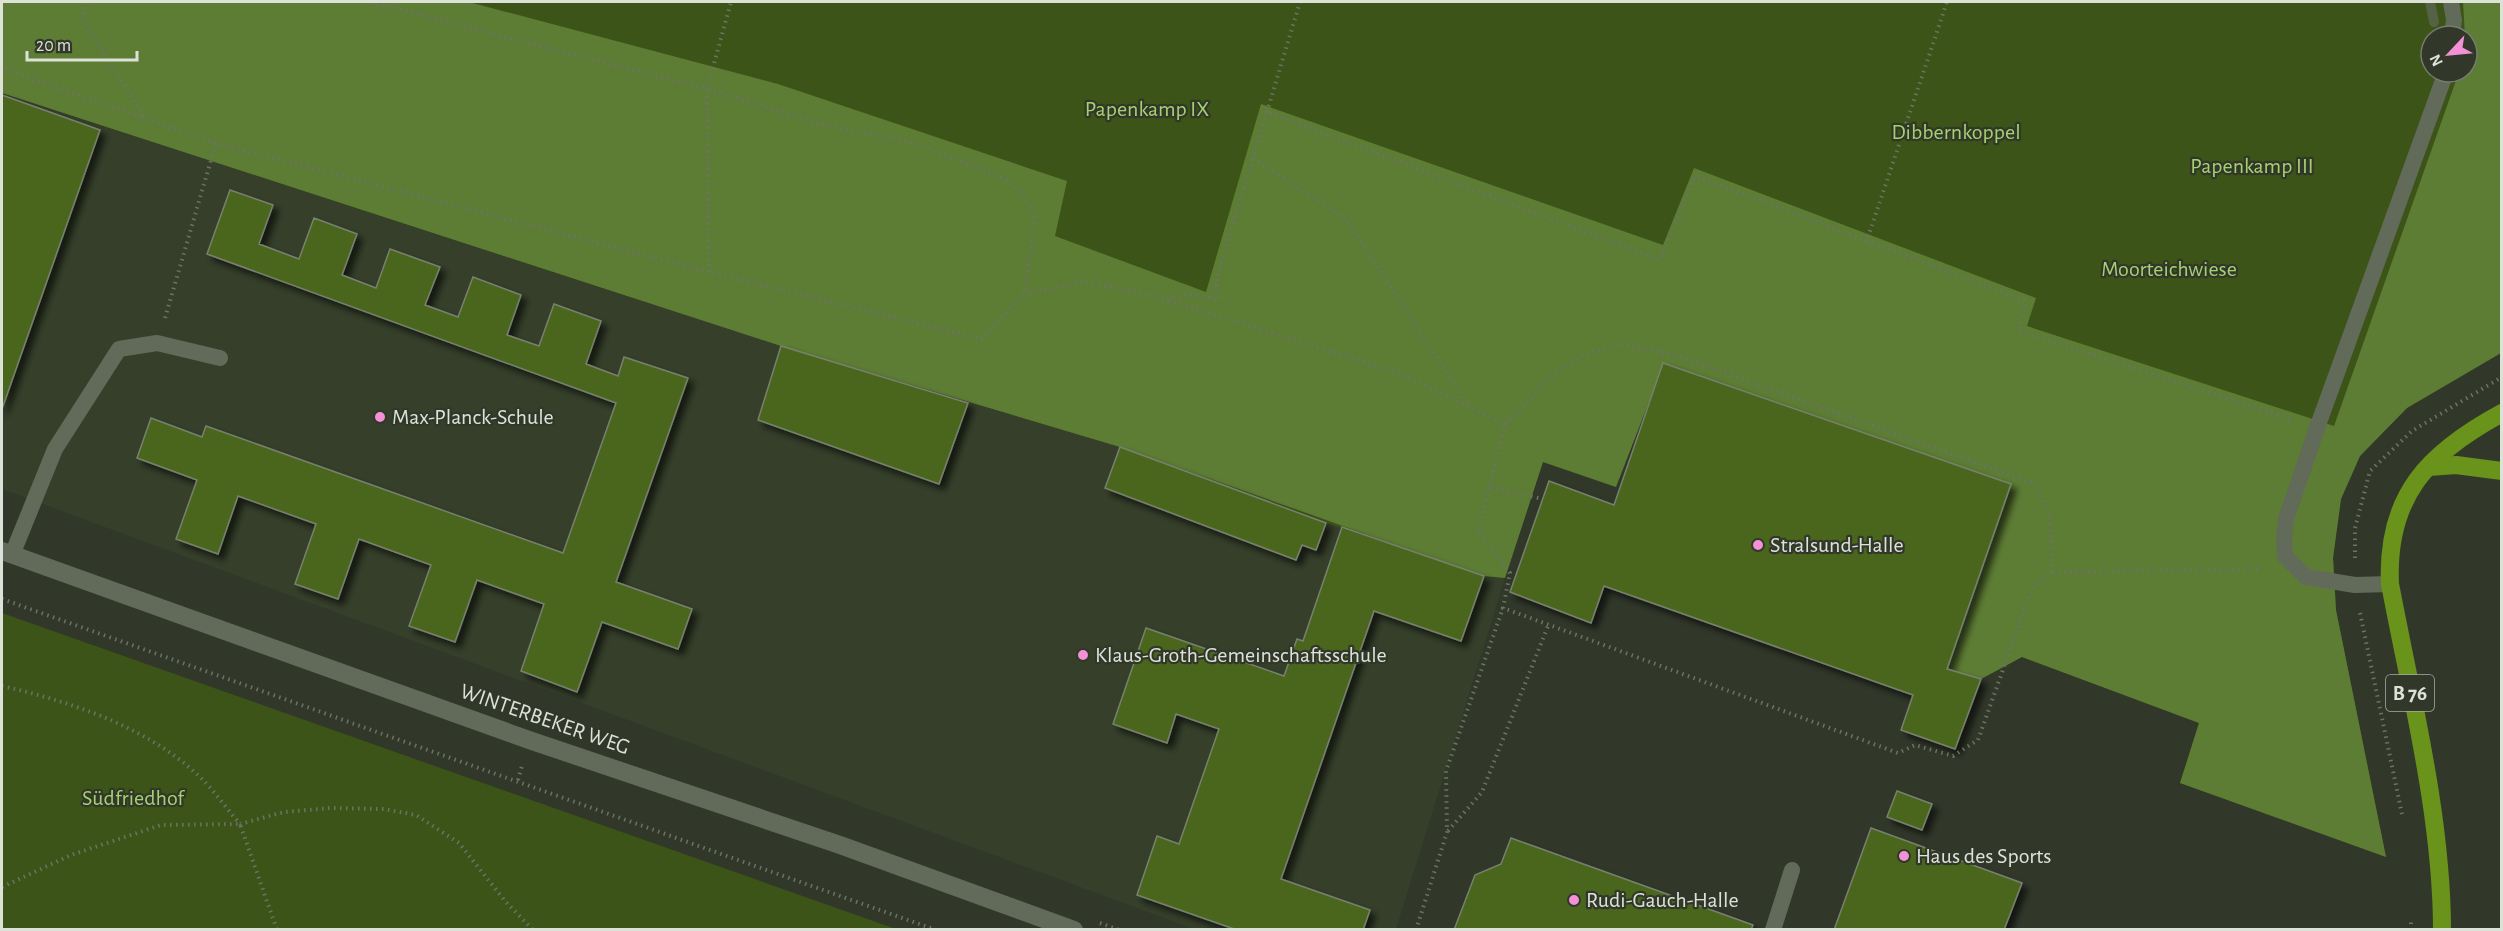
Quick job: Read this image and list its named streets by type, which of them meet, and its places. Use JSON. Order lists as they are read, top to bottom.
{
  "streets": {
    "highway": ["B 76"],
    "street": ["WINTERBEKER WEG"]
  },
  "parks": [
    "Papenkamp IX",
    "Dibbernkoppel",
    "Papenkamp III",
    "Moorteichwiese",
    "Südfriedhof"
  ],
  "places": [
    "Max-Planck-Schule",
    "Stralsund-Halle",
    "Klaus-Groth-Gemeinschaftsschule",
    "Haus des Sports",
    "Rudi-Gauch-Halle"
  ],
  "scale_bar": "20 m",
  "north": "bottom left"
}
